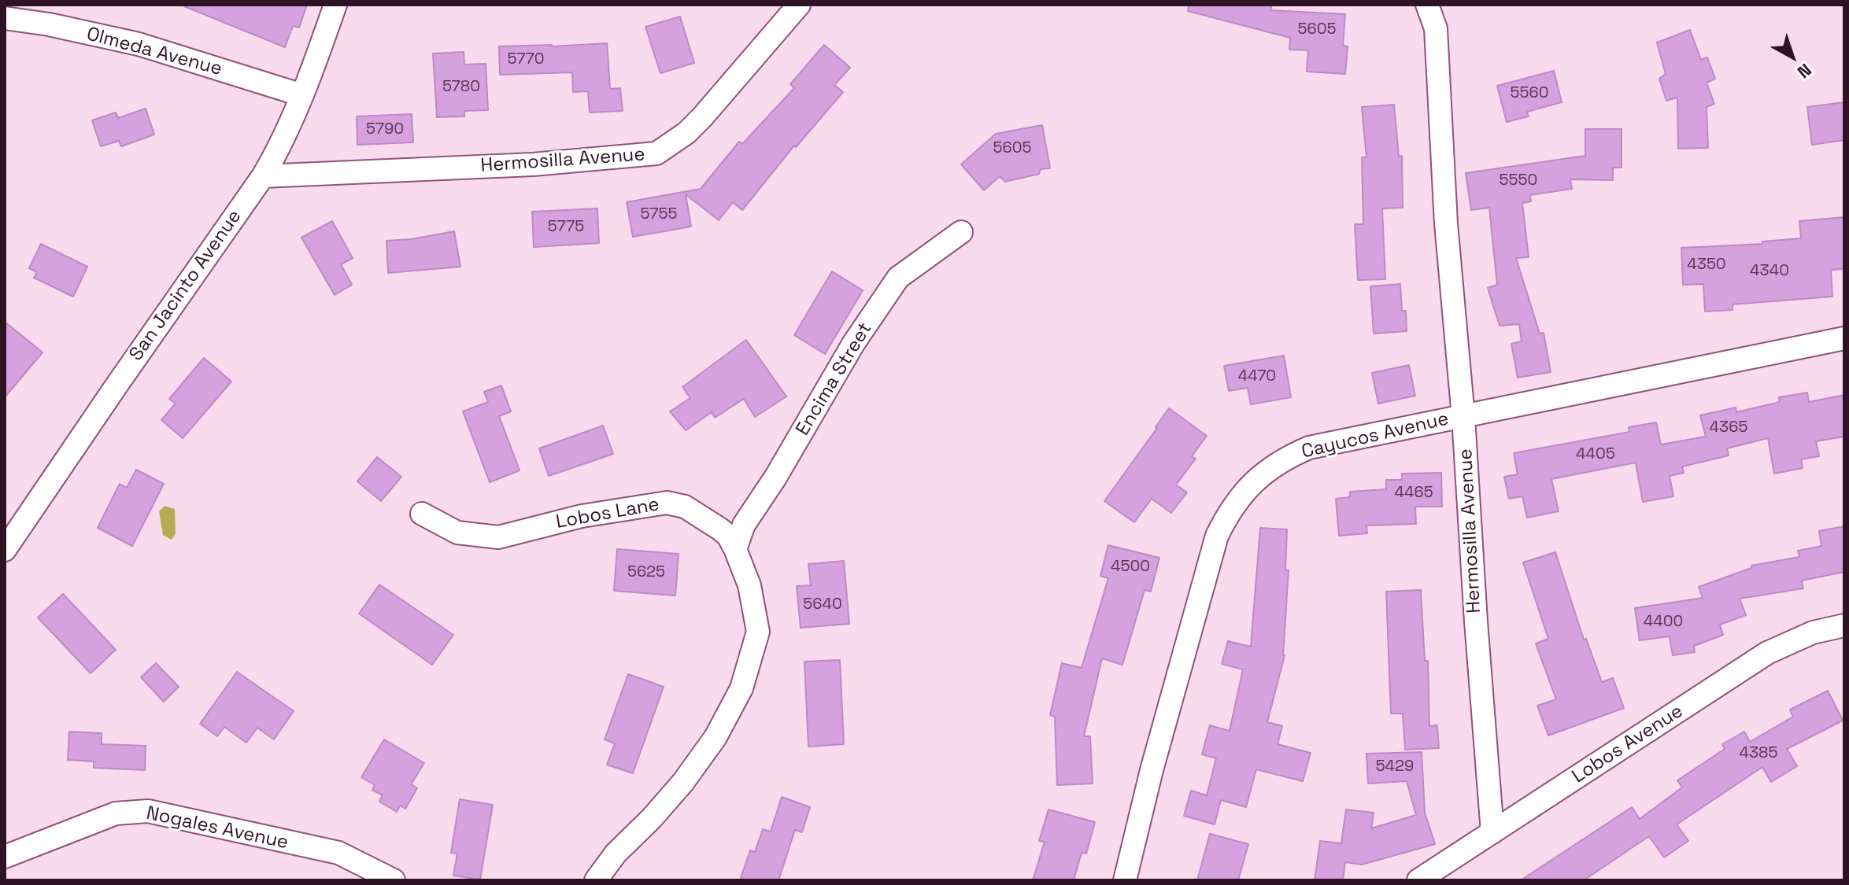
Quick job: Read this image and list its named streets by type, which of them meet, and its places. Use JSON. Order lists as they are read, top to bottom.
{
  "streets": {
    "street": [
      "Olmeda Avenue",
      "Hermosilla Avenue",
      "San Jacinto Avenue",
      "Encima Street",
      "Cayucos Avenue",
      "Lobos Lane",
      "Lobos Avenue",
      "Nogales Avenue"
    ]
  },
  "crossings": [
    ["Olmeda Avenue", "San Jacinto Avenue"],
    ["Hermosilla Avenue", "San Jacinto Avenue"],
    ["Hermosilla Avenue", "Cayucos Avenue"],
    ["Hermosilla Avenue", "Lobos Avenue"],
    ["Encima Street", "Lobos Lane"]
  ],
  "house_numbers": [
    "5605",
    "5770",
    "5780",
    "5560",
    "5790",
    "5605",
    "5550",
    "5755",
    "5775",
    "4350",
    "4340",
    "4470",
    "4365",
    "4405",
    "4465",
    "4500",
    "5625",
    "5640",
    "4400",
    "4385",
    "5429"
  ],
  "north": "bottom right"
}
